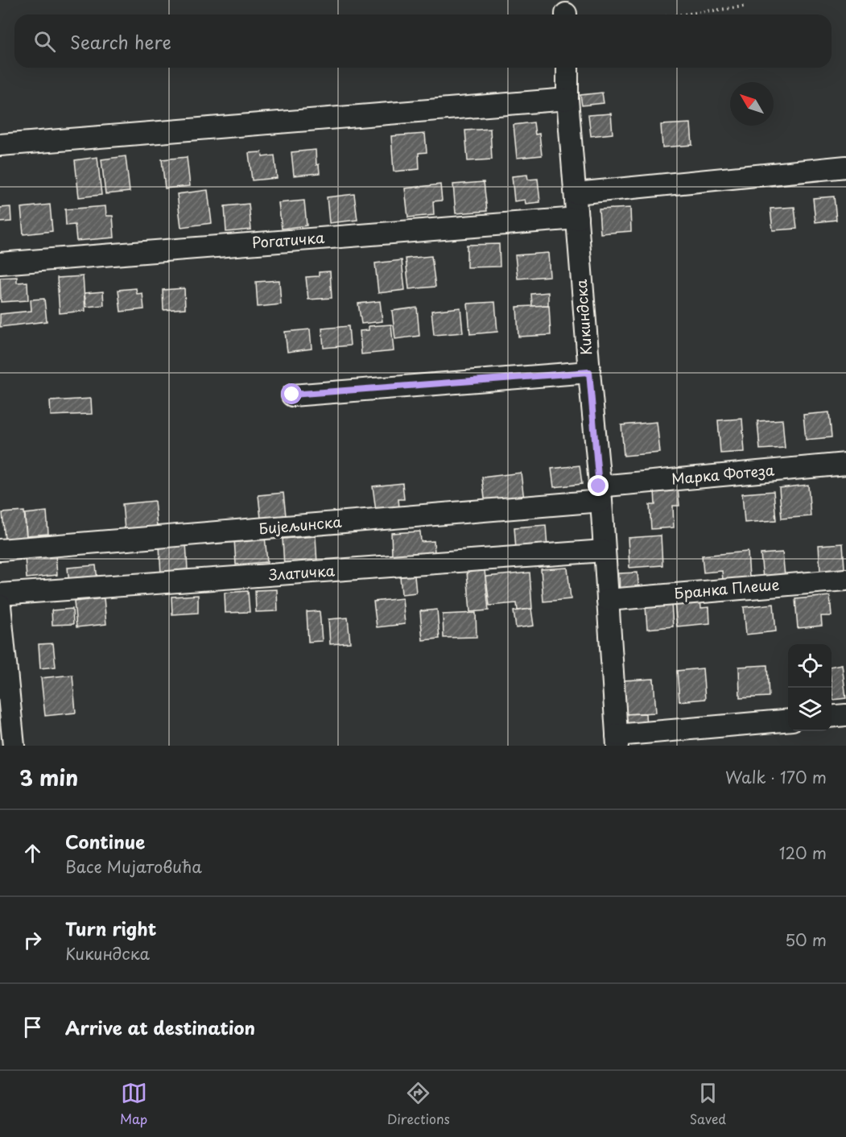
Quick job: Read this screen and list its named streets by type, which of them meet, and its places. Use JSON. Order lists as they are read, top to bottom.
{
  "streets": {
    "street": [
      "Рогатичка",
      "Кикиндска",
      "Марка Фотеза",
      "Бијељинска",
      "Златичка",
      "Бранка Плеше"
    ]
  },
  "crossings": [
    ["Рогатичка", "Кикиндска"],
    ["Кикиндска", "Марка Фотеза"],
    ["Кикиндска", "Бијељинска"],
    ["Кикиндска", "Златичка"],
    ["Кикиндска", "Бранка Плеше"],
    ["Марка Фотеза", "Бијељинска"]
  ],
  "north": "top left",
  "page": {
    "search": "Search here",
    "heading": ["3 min", "Walk · 170 m"],
    "list": [
      ["Continue", "Васе Мијатовића", "120 m"],
      ["Turn right", "Кикиндска", "50 m"],
      "Arrive at destination"
    ],
    "nav": ["Map", "Directions", "Saved"]
  }
}
